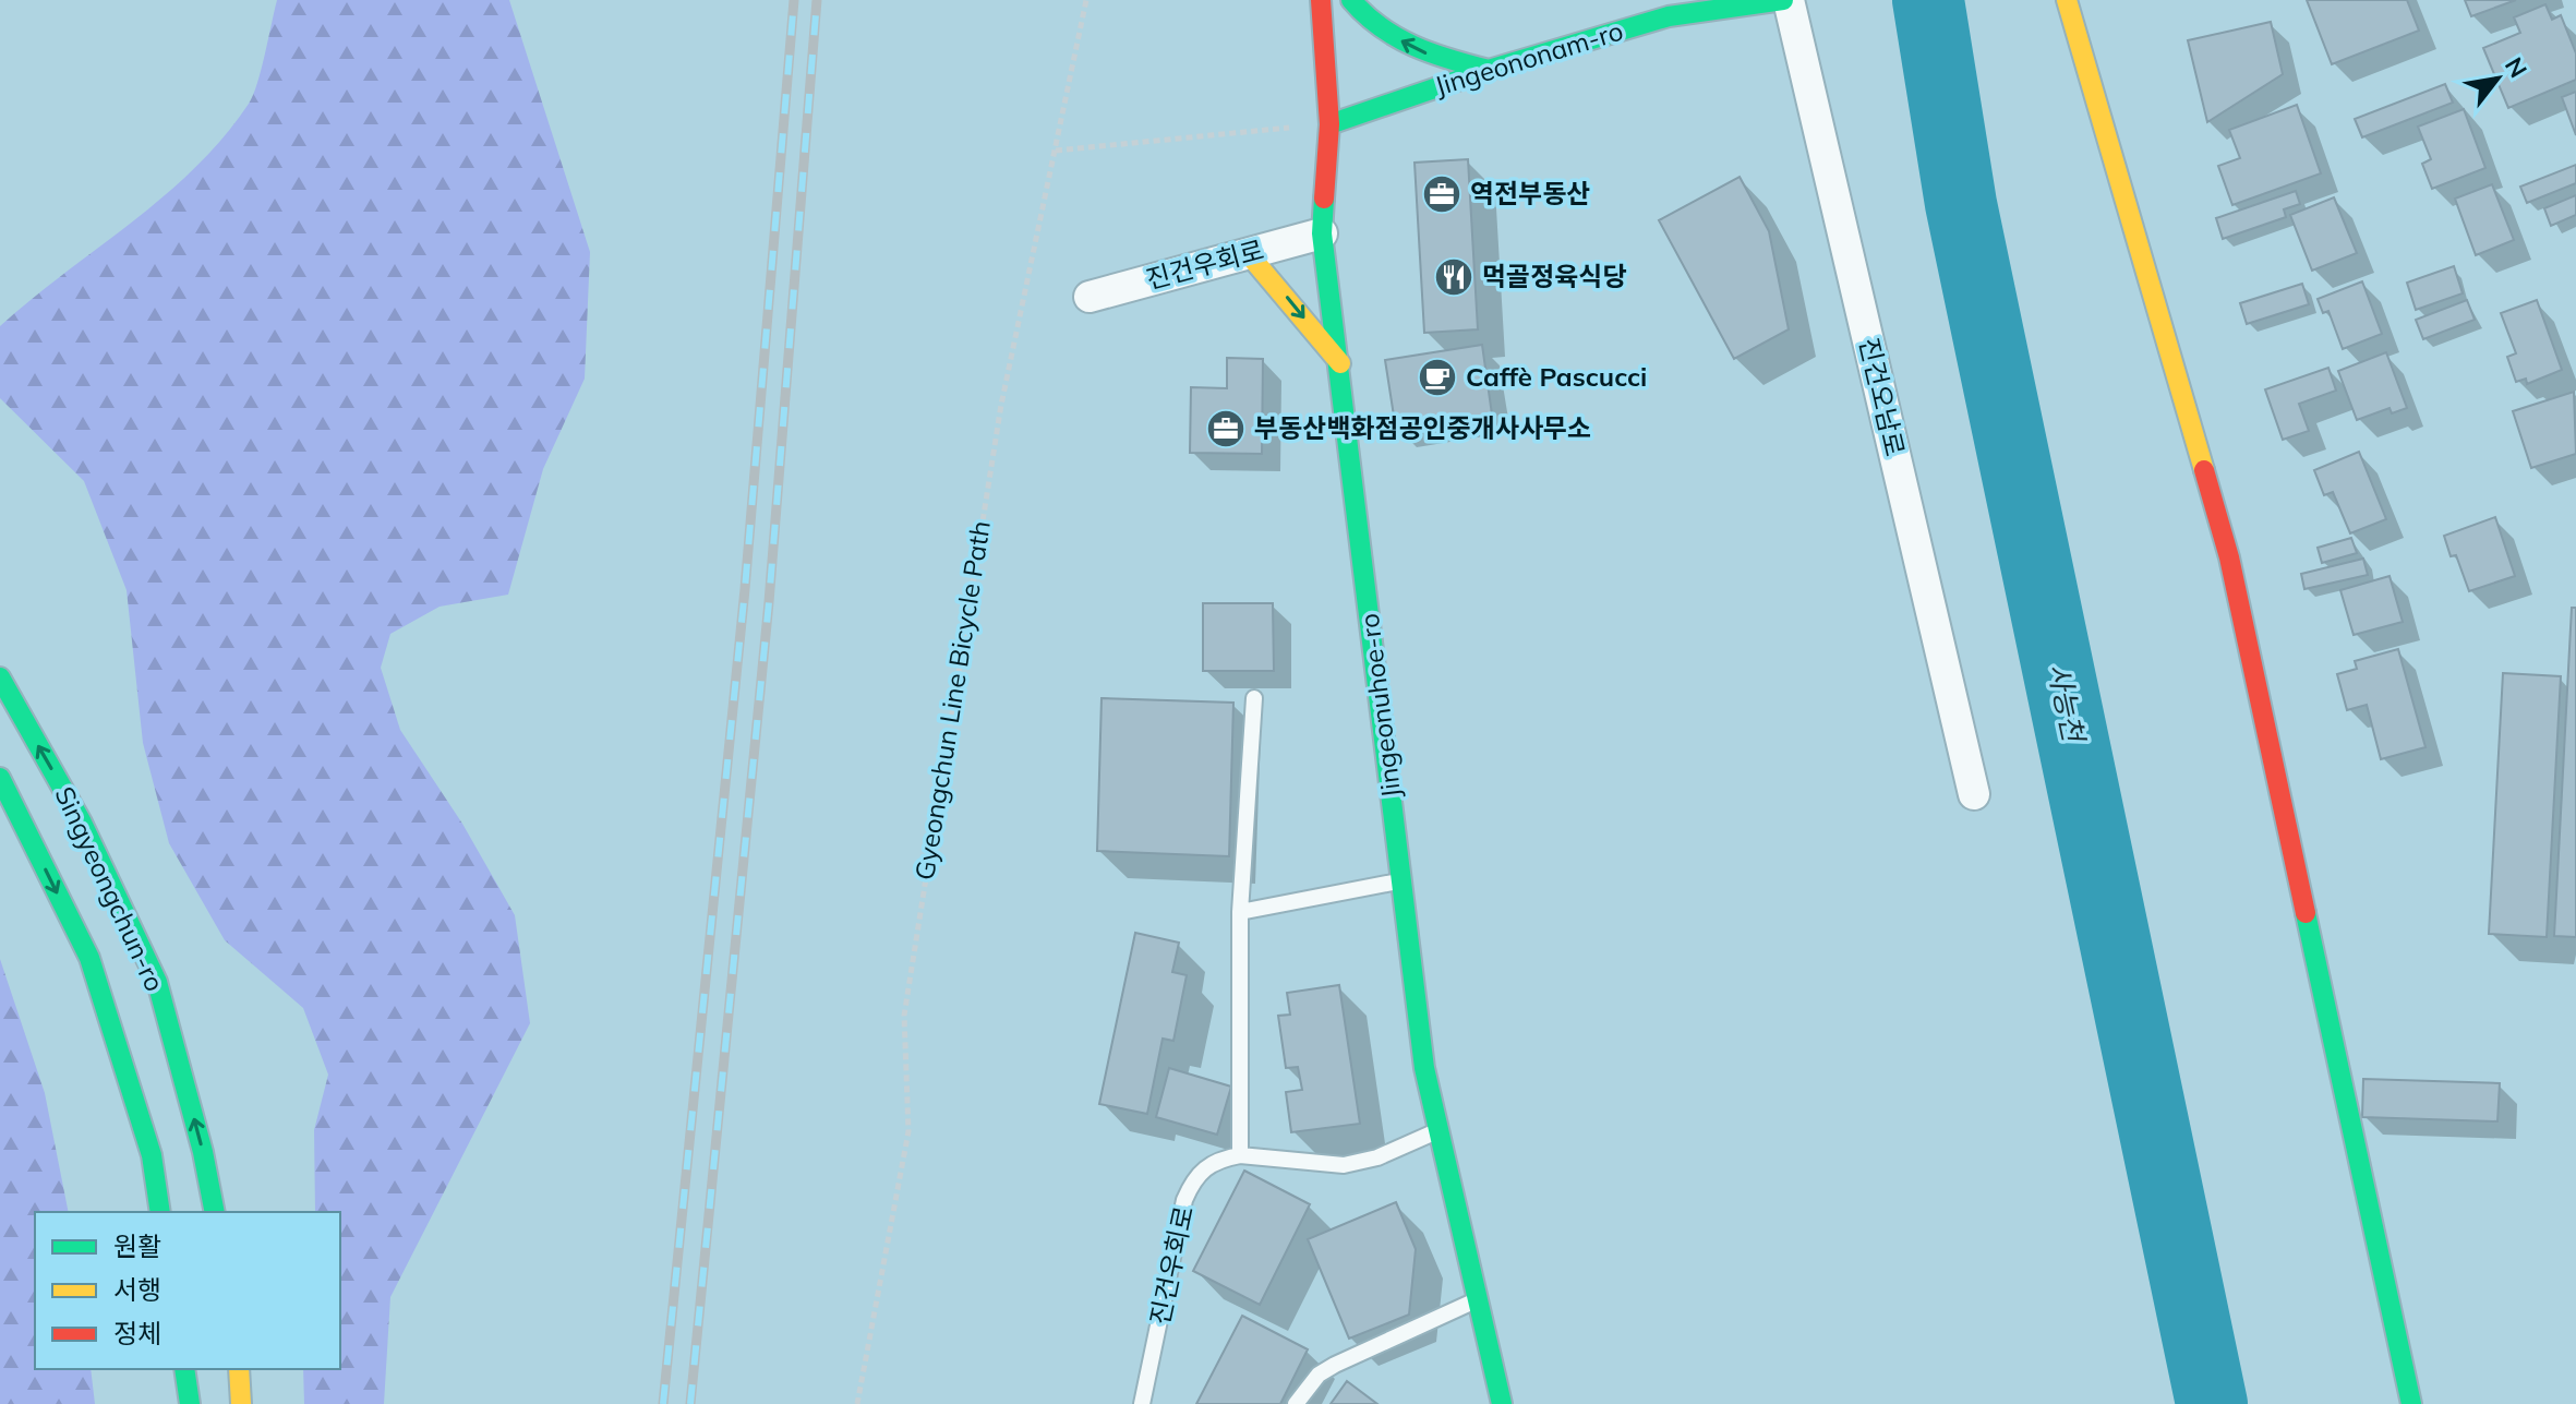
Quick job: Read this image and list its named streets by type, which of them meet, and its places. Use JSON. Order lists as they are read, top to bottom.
{
  "streets": {
    "main road": ["Jingeononam-ro", "Jingeonuhoe-ro", "Singyeongchun-ro"],
    "street": ["진건우회로", "진건오남로"],
    "path": ["Gyeongchun Line Bicycle Path"]
  },
  "crossings": [
    ["Jingeononam-ro", "진건오남로"],
    ["Jingeononam-ro", "Jingeonuhoe-ro"],
    ["진건우회로", "Jingeonuhoe-ro"]
  ],
  "water": ["사능천"],
  "places": {
    "office": ["역전부동산", "부동산백화점공인중개사사무소"],
    "restaurant": ["먹골정육식당"],
    "cafe": ["Caffè Pascucci"]
  },
  "legend": ["원활", "서행", "정체"],
  "north": "top right"
}
